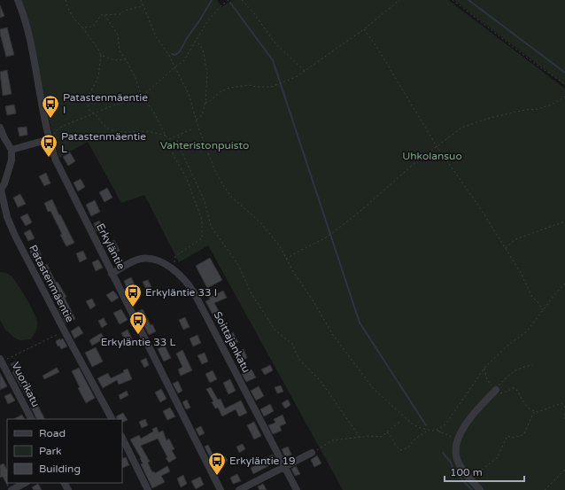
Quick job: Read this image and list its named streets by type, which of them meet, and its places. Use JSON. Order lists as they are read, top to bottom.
{
  "streets": {
    "street": [
      "Erkyläntie",
      "Patastenmäentie",
      "Soittajankatu",
      "Vuorikatu"
    ]
  },
  "crossings": [
    ["Erkyläntie", "Soittajankatu"]
  ],
  "parks": ["Vahteristonpuisto", "Uhkolansuo"],
  "places": {
    "bus stop": [
      "Patastenmäentie I",
      "Patastenmäentie L",
      "Erkyläntie 33 I",
      "Erkyläntie 33 L",
      "Erkyläntie 19"
    ]
  },
  "legend": ["Road", "Park", "Building"],
  "scale_bar": "100 m"
}
